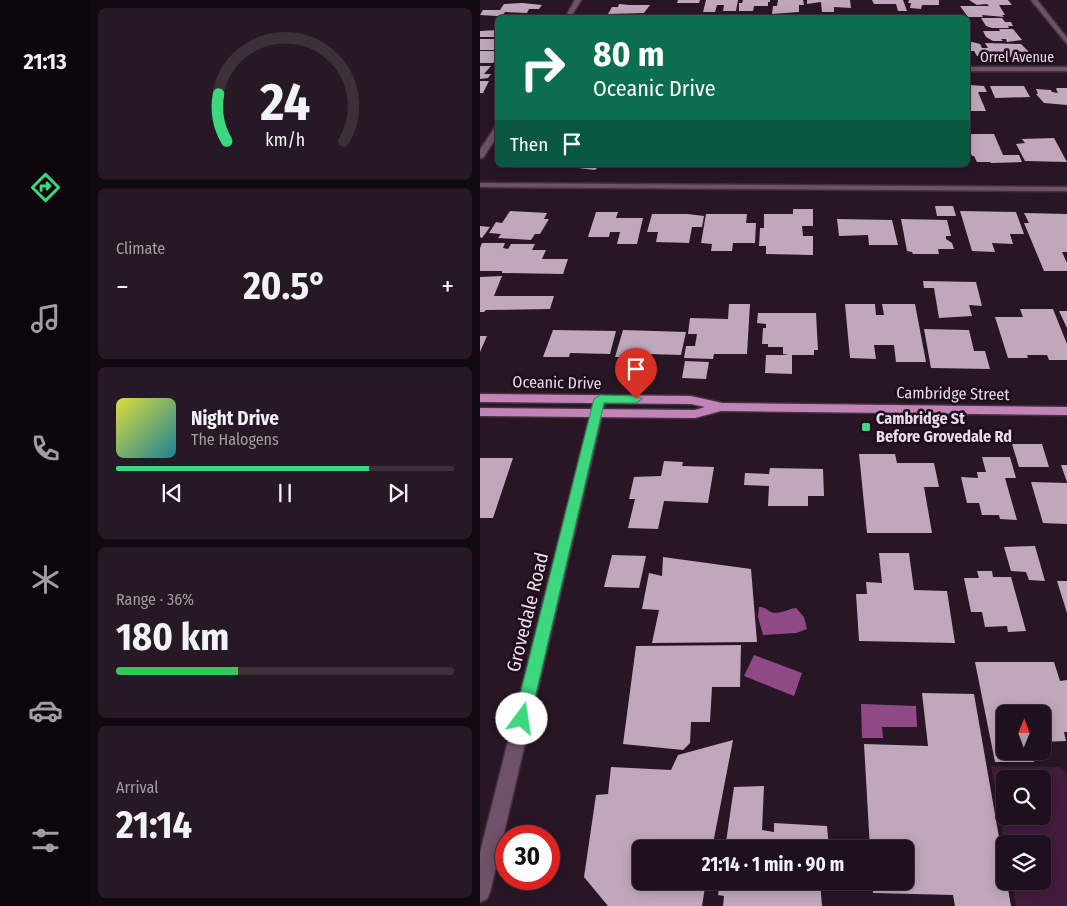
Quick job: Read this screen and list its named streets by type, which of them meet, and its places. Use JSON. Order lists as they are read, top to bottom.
{
  "streets": {
    "main road": ["Oceanic Drive", "Cambridge Street"],
    "street": ["Orrel Avenue", "Grovedale Road"]
  },
  "crossings": [
    ["Oceanic Drive", "Cambridge Street"],
    ["Oceanic Drive", "Grovedale Road"]
  ],
  "places": {
    "transit": ["Cambridge St Before Grovedale Rd"]
  },
  "north": "top",
  "page": {
    "tabs": "21:13",
    "turn": ["80 m", "Oceanic Drive"],
    "then": "Then",
    "tile": [
      "Climate",
      ["Range · 36%", "180 km"],
      ["Arrival", "21:14"]
    ],
    "heat": ["−", "20.5°", "+"],
    "song": ["Night Drive", "The Halogens"],
    "limit": "30",
    "trip": "21:14 · 1 min · 90 m",
    "gauge": ["24", "km/h"]
  }
}
